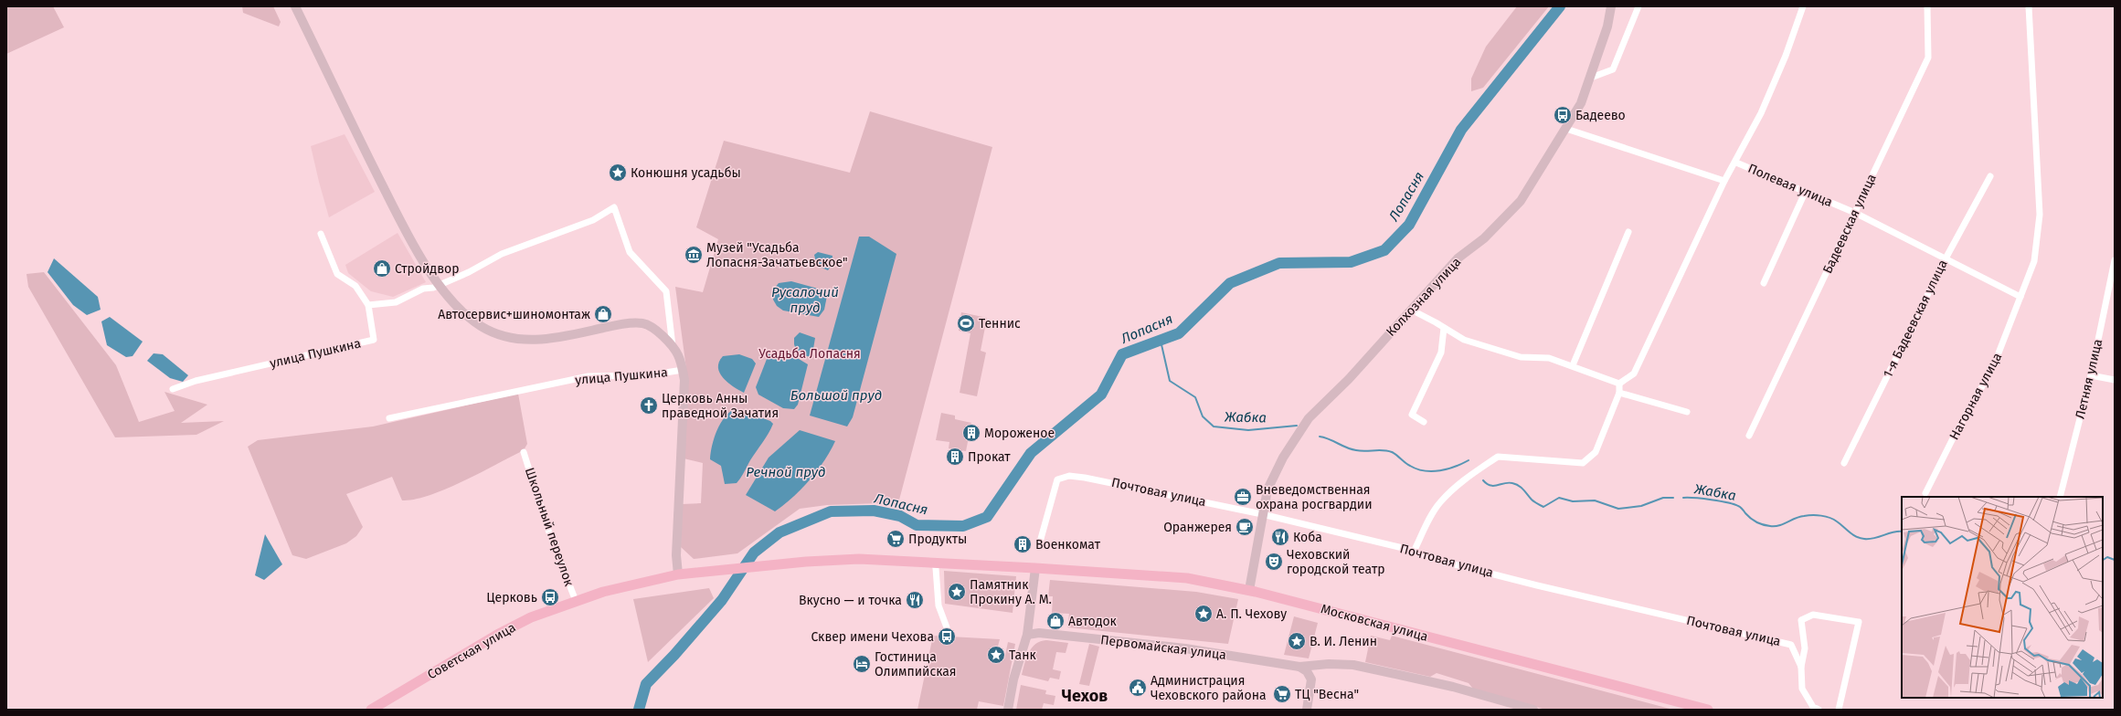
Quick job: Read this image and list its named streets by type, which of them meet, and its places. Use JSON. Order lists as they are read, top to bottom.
{
  "streets": {
    "main road": [
      "Колхозная улица",
      "улица Пушкина",
      "Московская улица",
      "Первомайская улица",
      "Советская улица"
    ],
    "street": [
      "Полевая улица",
      "Бадеевская улица",
      "1-я Бадеевская улица",
      "Летняя улица",
      "Нагорная улица",
      "Почтовая улица",
      "Школьный переулок"
    ]
  },
  "crossings": [
    ["Полевая улица", "Бадеевская улица"],
    ["Полевая улица", "1-я Бадеевская улица"],
    ["Полевая улица", "Нагорная улица"],
    ["Колхозная улица", "Почтовая улица"],
    ["Колхозная улица", "Московская улица"],
    ["улица Пушкина", "Советская улица"],
    ["Школьный переулок", "Советская улица"],
    ["Московская улица", "Советская улица"]
  ],
  "districts": ["Чехов"],
  "water": [
    "Лопасня",
    "Русалочий пруд",
    "Большой пруд",
    "Жабка",
    "Речной пруд"
  ],
  "parks": ["Усадьба Лопасня"],
  "places": {
    "bus stop": ["Бадеево", "Церковь", "Сквер имени Чехова"],
    "place": [
      "Конюшня усадьбы",
      "Памятник Прокину А. М.",
      "А. П. Чехову",
      "В. И. Ленин",
      "Танк"
    ],
    "museum": ["Музей \"Усадьба Лопасня-Зачатьевское\""],
    "shop": ["Стройдвор", "Автосервис+шиномонтаж", "Автодок"],
    "sports": ["Теннис"],
    "church": ["Церковь Анны праведной Зачатия"],
    "building": ["Мороженое", "Прокат", "Военкомат"],
    "office": ["Вневедомственная охрана росгвардии"],
    "cafe": ["Оранжерея"],
    "restaurant": ["Коба", "Вкусно — и точка"],
    "supermarket": ["Продукты", "ТЦ \"Весна\""],
    "theatre": ["Чеховский городской театр"],
    "hotel": ["Гостиница Олимпийская"],
    "public building": ["Администрация Чеховского района"]
  }
}
